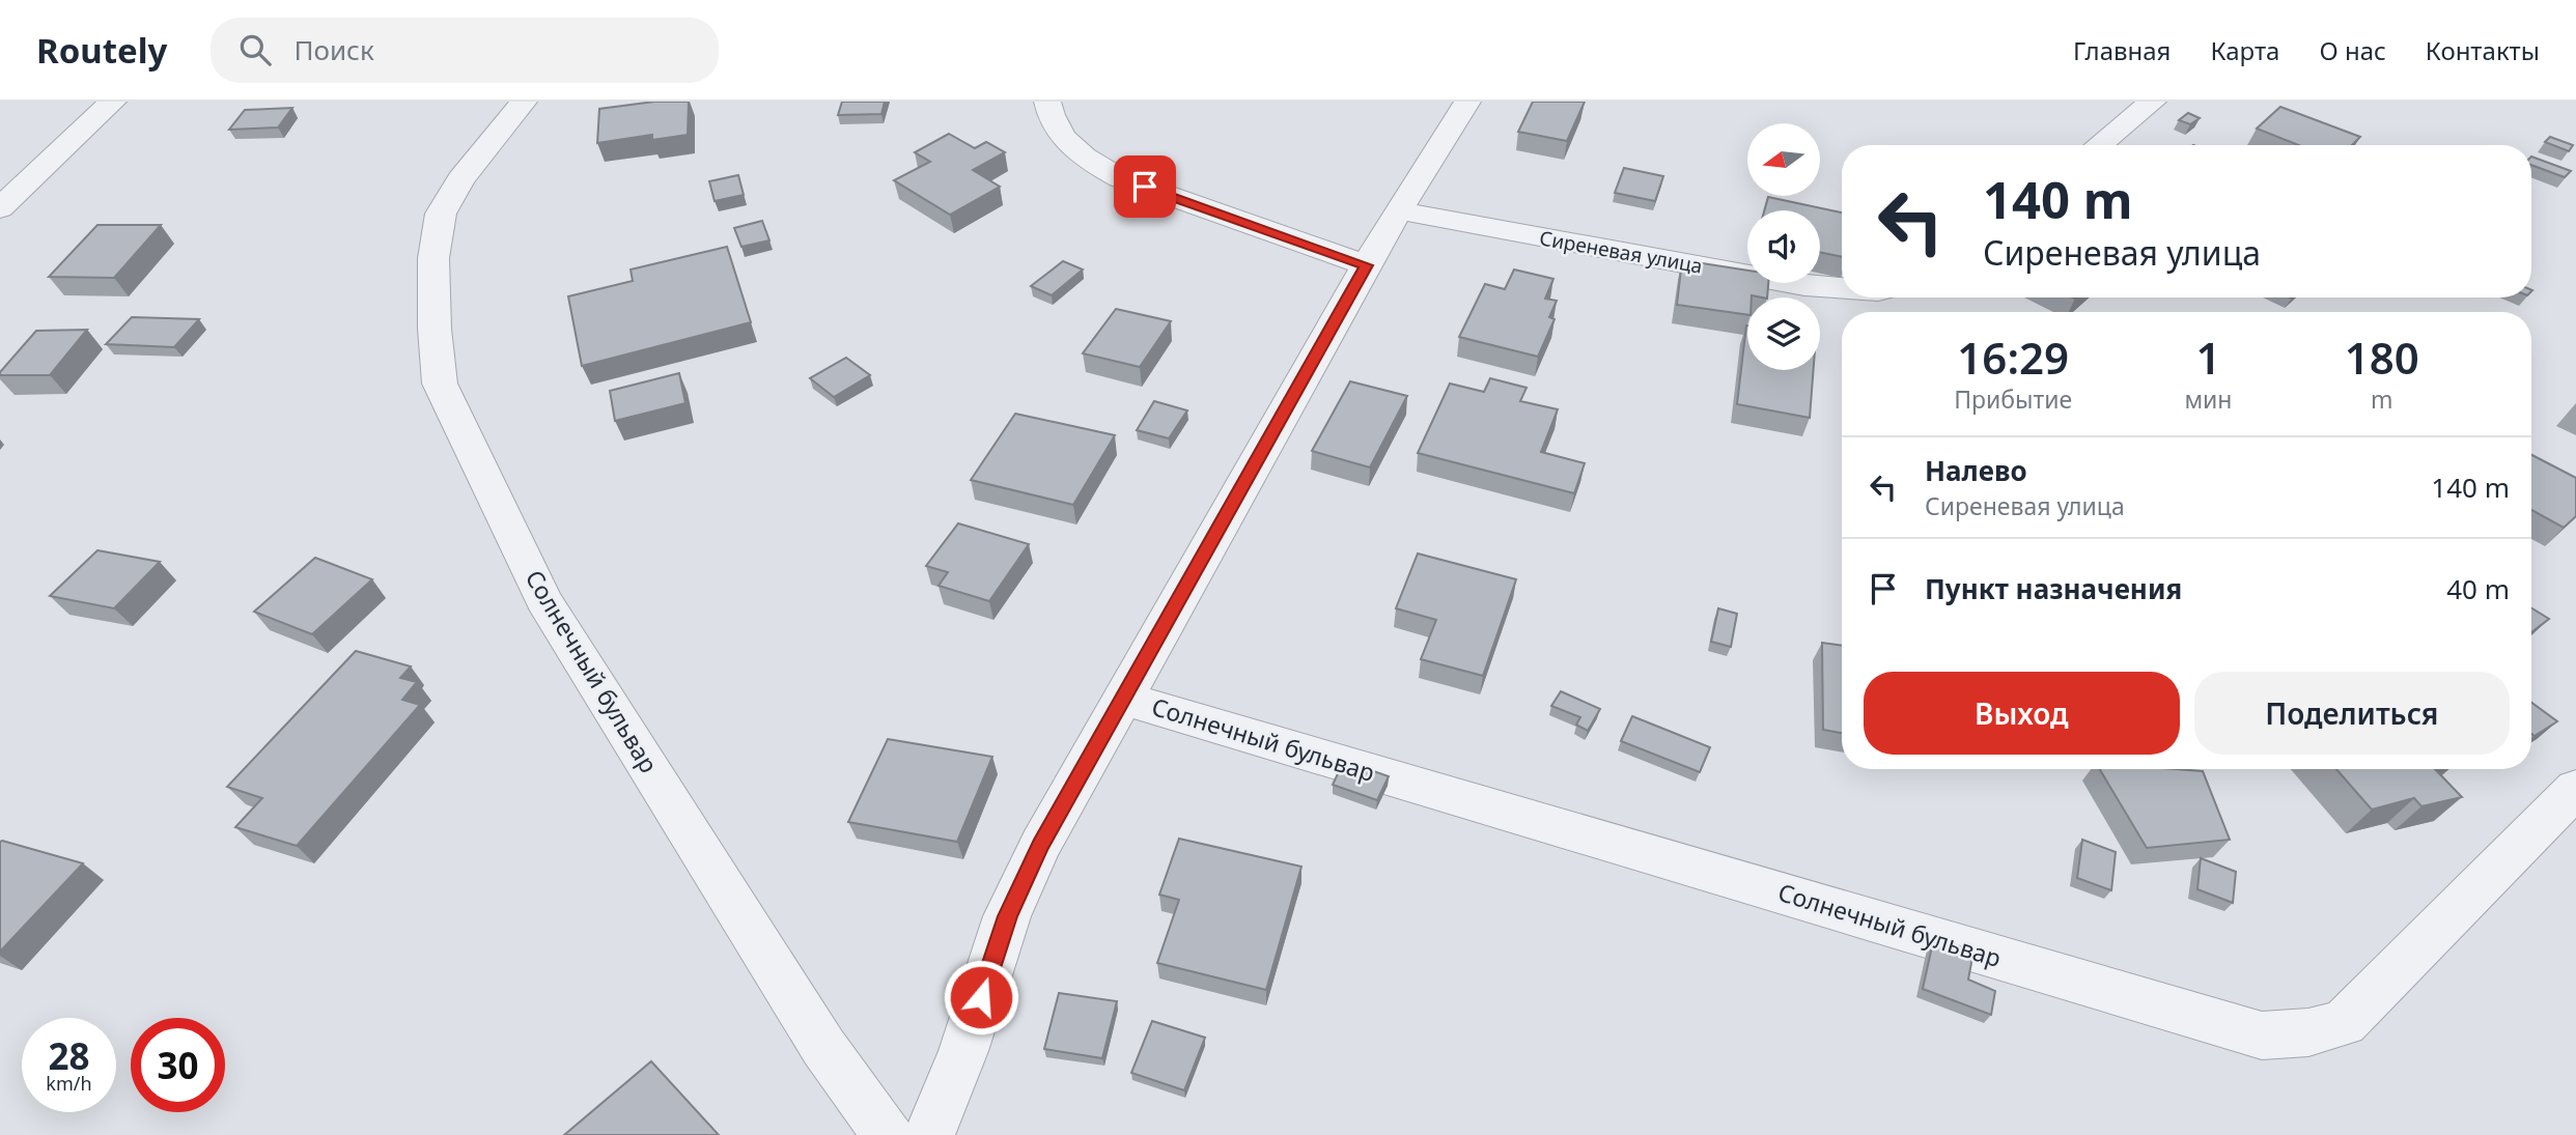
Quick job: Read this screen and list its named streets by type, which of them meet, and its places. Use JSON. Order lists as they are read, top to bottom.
{
  "streets": {
    "street": ["Сиреневая улица", "Солнечный бульвар"]
  },
  "north": "left",
  "page": {
    "header": "Routely",
    "search": "Поиск",
    "nav": [
      "Главная",
      "Карта",
      "О нас",
      "Контакты"
    ],
    "turn": ["140 m", "Сиреневая улица"],
    "eta": [
      "16:29",
      "Прибытие",
      "1",
      "мин",
      "180",
      "m"
    ],
    "list": [
      {
        "name": "Налево",
        "note": "Сиреневая улица",
        "value": "140 m"
      },
      {
        "name": "Пункт назначения",
        "value": "40 m"
      }
    ],
    "buttons": ["Выход", "Поделиться"],
    "speed": "28 km/h",
    "limit": "30"
  }
}
